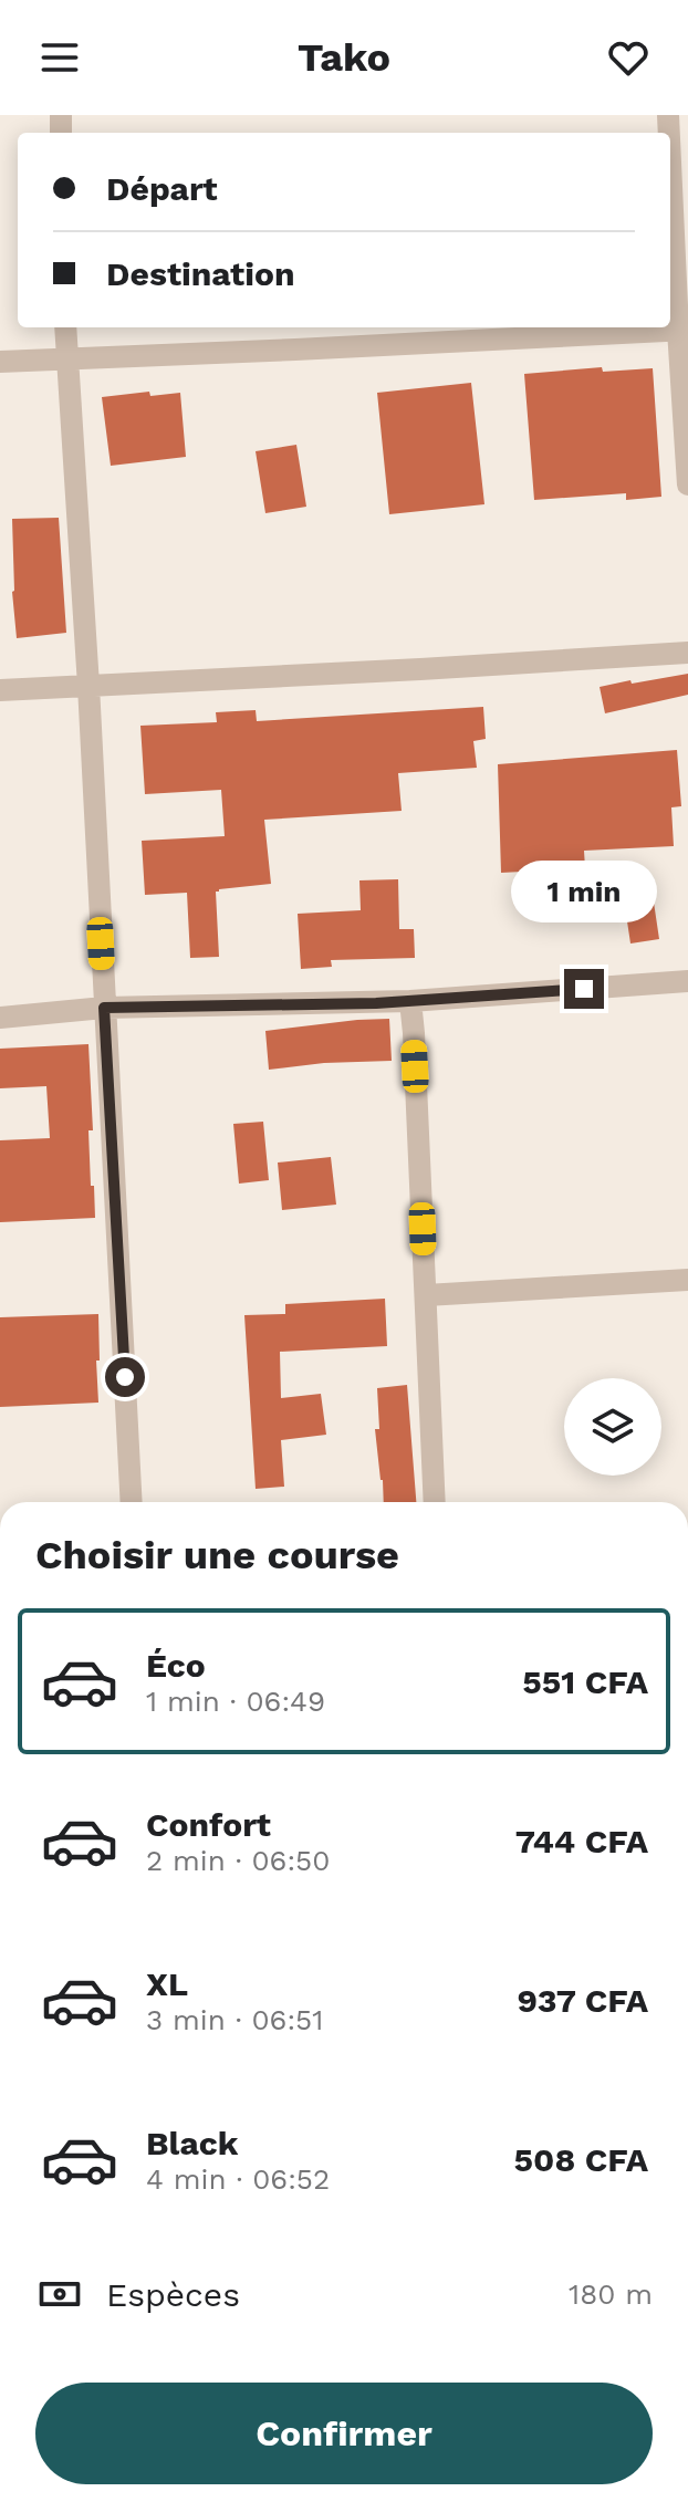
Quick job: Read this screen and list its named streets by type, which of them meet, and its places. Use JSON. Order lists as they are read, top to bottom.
{
  "page": {
    "header": "Tako",
    "banner": ["Départ", "Destination"],
    "bubble": "1 min",
    "heading": "Choisir une course",
    "list": [
      {
        "name": "Éco",
        "note": "1 min · 06:49",
        "value": "551 CFA"
      },
      {
        "name": "Confort",
        "note": "2 min · 06:50",
        "value": "744 CFA"
      },
      {
        "name": "XL",
        "note": "3 min · 06:51",
        "value": "937 CFA"
      },
      {
        "name": "Black",
        "note": "4 min · 06:52",
        "value": "508 CFA"
      }
    ],
    "pay": ["Espèces", "180 m"],
    "buttons": "Confirmer"
  }
}
